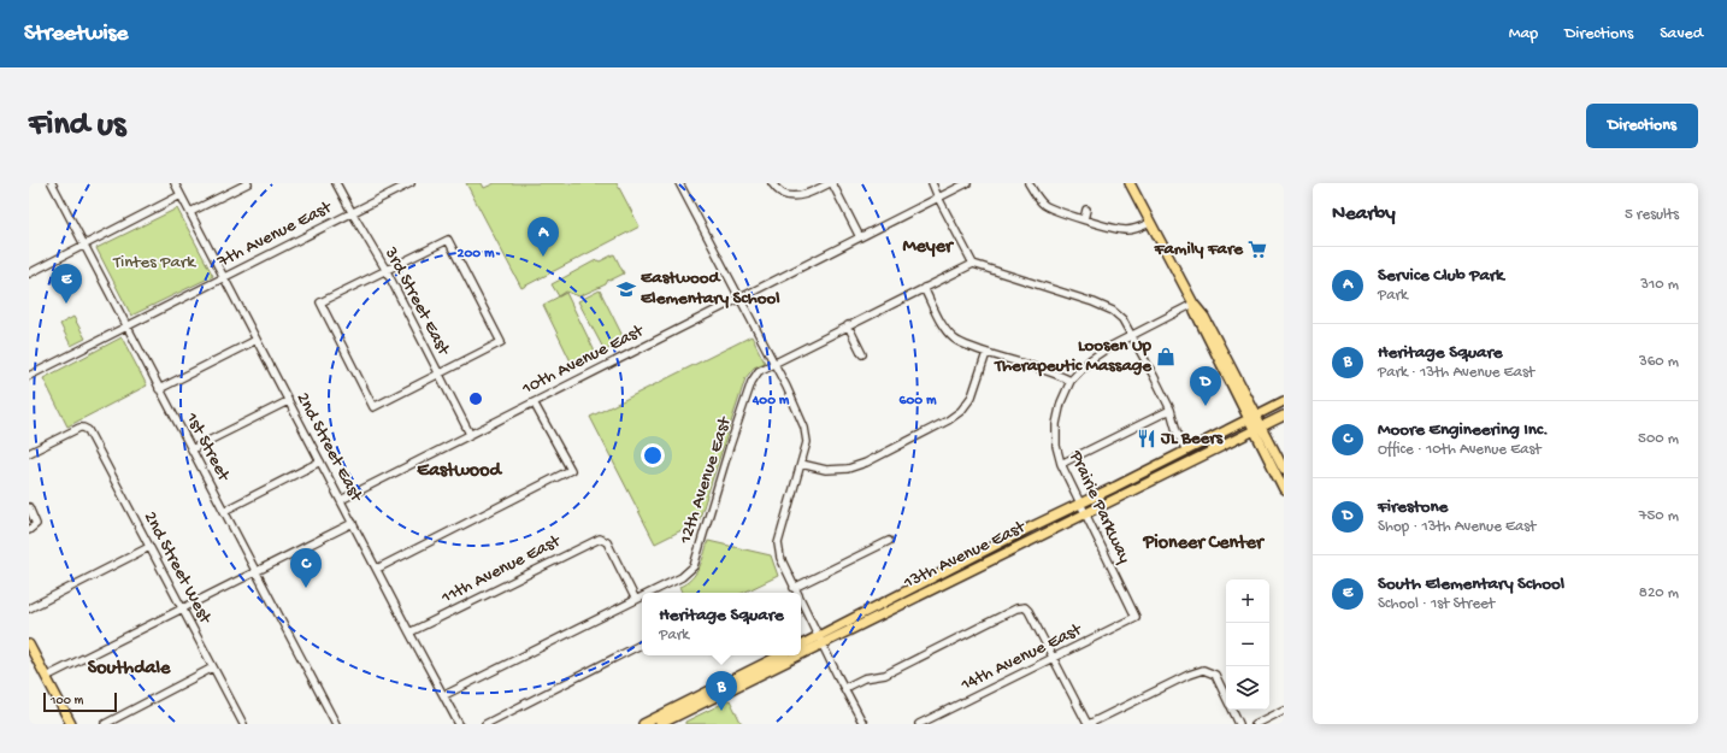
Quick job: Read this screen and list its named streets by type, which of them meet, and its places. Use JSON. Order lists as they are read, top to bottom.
{
  "streets": {
    "main road": ["13th Avenue East"],
    "street": [
      "7th Avenue East",
      "3rd Street East",
      "10th Avenue East",
      "1st Street",
      "2nd Street East",
      "12th Avenue East",
      "Prairie Parkway",
      "2nd Street West",
      "11th Avenue East",
      "14th Avenue East"
    ]
  },
  "crossings": [
    ["7th Avenue East", "3rd Street East"],
    ["7th Avenue East", "1st Street"],
    ["7th Avenue East", "2nd Street East"],
    ["3rd Street East", "10th Avenue East"],
    ["10th Avenue East", "2nd Street East"],
    ["2nd Street East", "12th Avenue East"],
    ["2nd Street East", "11th Avenue East"],
    ["12th Avenue East", "11th Avenue East"],
    ["Prairie Parkway", "13th Avenue East"],
    ["Prairie Parkway", "14th Avenue East"]
  ],
  "districts": [
    "Meyer",
    "Eastwood",
    "Pioneer Center",
    "Southdale"
  ],
  "parks": ["Tintes Park"],
  "places": {
    "supermarket": ["Family Fare"],
    "school or university": ["Eastwood Elementary School"],
    "shop": ["Loosen Up Therapeutic Massage"],
    "restaurant": ["JL Beers"]
  },
  "scale_bar": "100 m",
  "page": {
    "header": "Streetwise",
    "nav": ["Map", "Directions", "Saved"],
    "buttons": "Directions",
    "title": "Find us",
    "heading": ["Nearby", "5 results"],
    "pins": [
      "A",
      "E",
      "D",
      "C",
      "B"
    ],
    "list": [
      {
        "mark": "A",
        "name": "Service Club Park",
        "note": "Park",
        "value": "310 m"
      },
      {
        "mark": "B",
        "name": "Heritage Square",
        "note": "Park · 13th Avenue East",
        "value": "360 m"
      },
      {
        "mark": "C",
        "name": "Moore Engineering Inc.",
        "note": "Office · 10th Avenue East",
        "value": "500 m"
      },
      {
        "mark": "D",
        "name": "Firestone",
        "note": "Shop · 13th Avenue East",
        "value": "750 m"
      },
      {
        "mark": "E",
        "name": "South Elementary School",
        "note": "School · 1st Street",
        "value": "820 m"
      }
    ],
    "map_buttons": ["+", "−"],
    "popup": ["Heritage Square", "Park"],
    "scale": "100 m"
  },
  "rings": ["200 m", "400 m", "600 m"]
}
